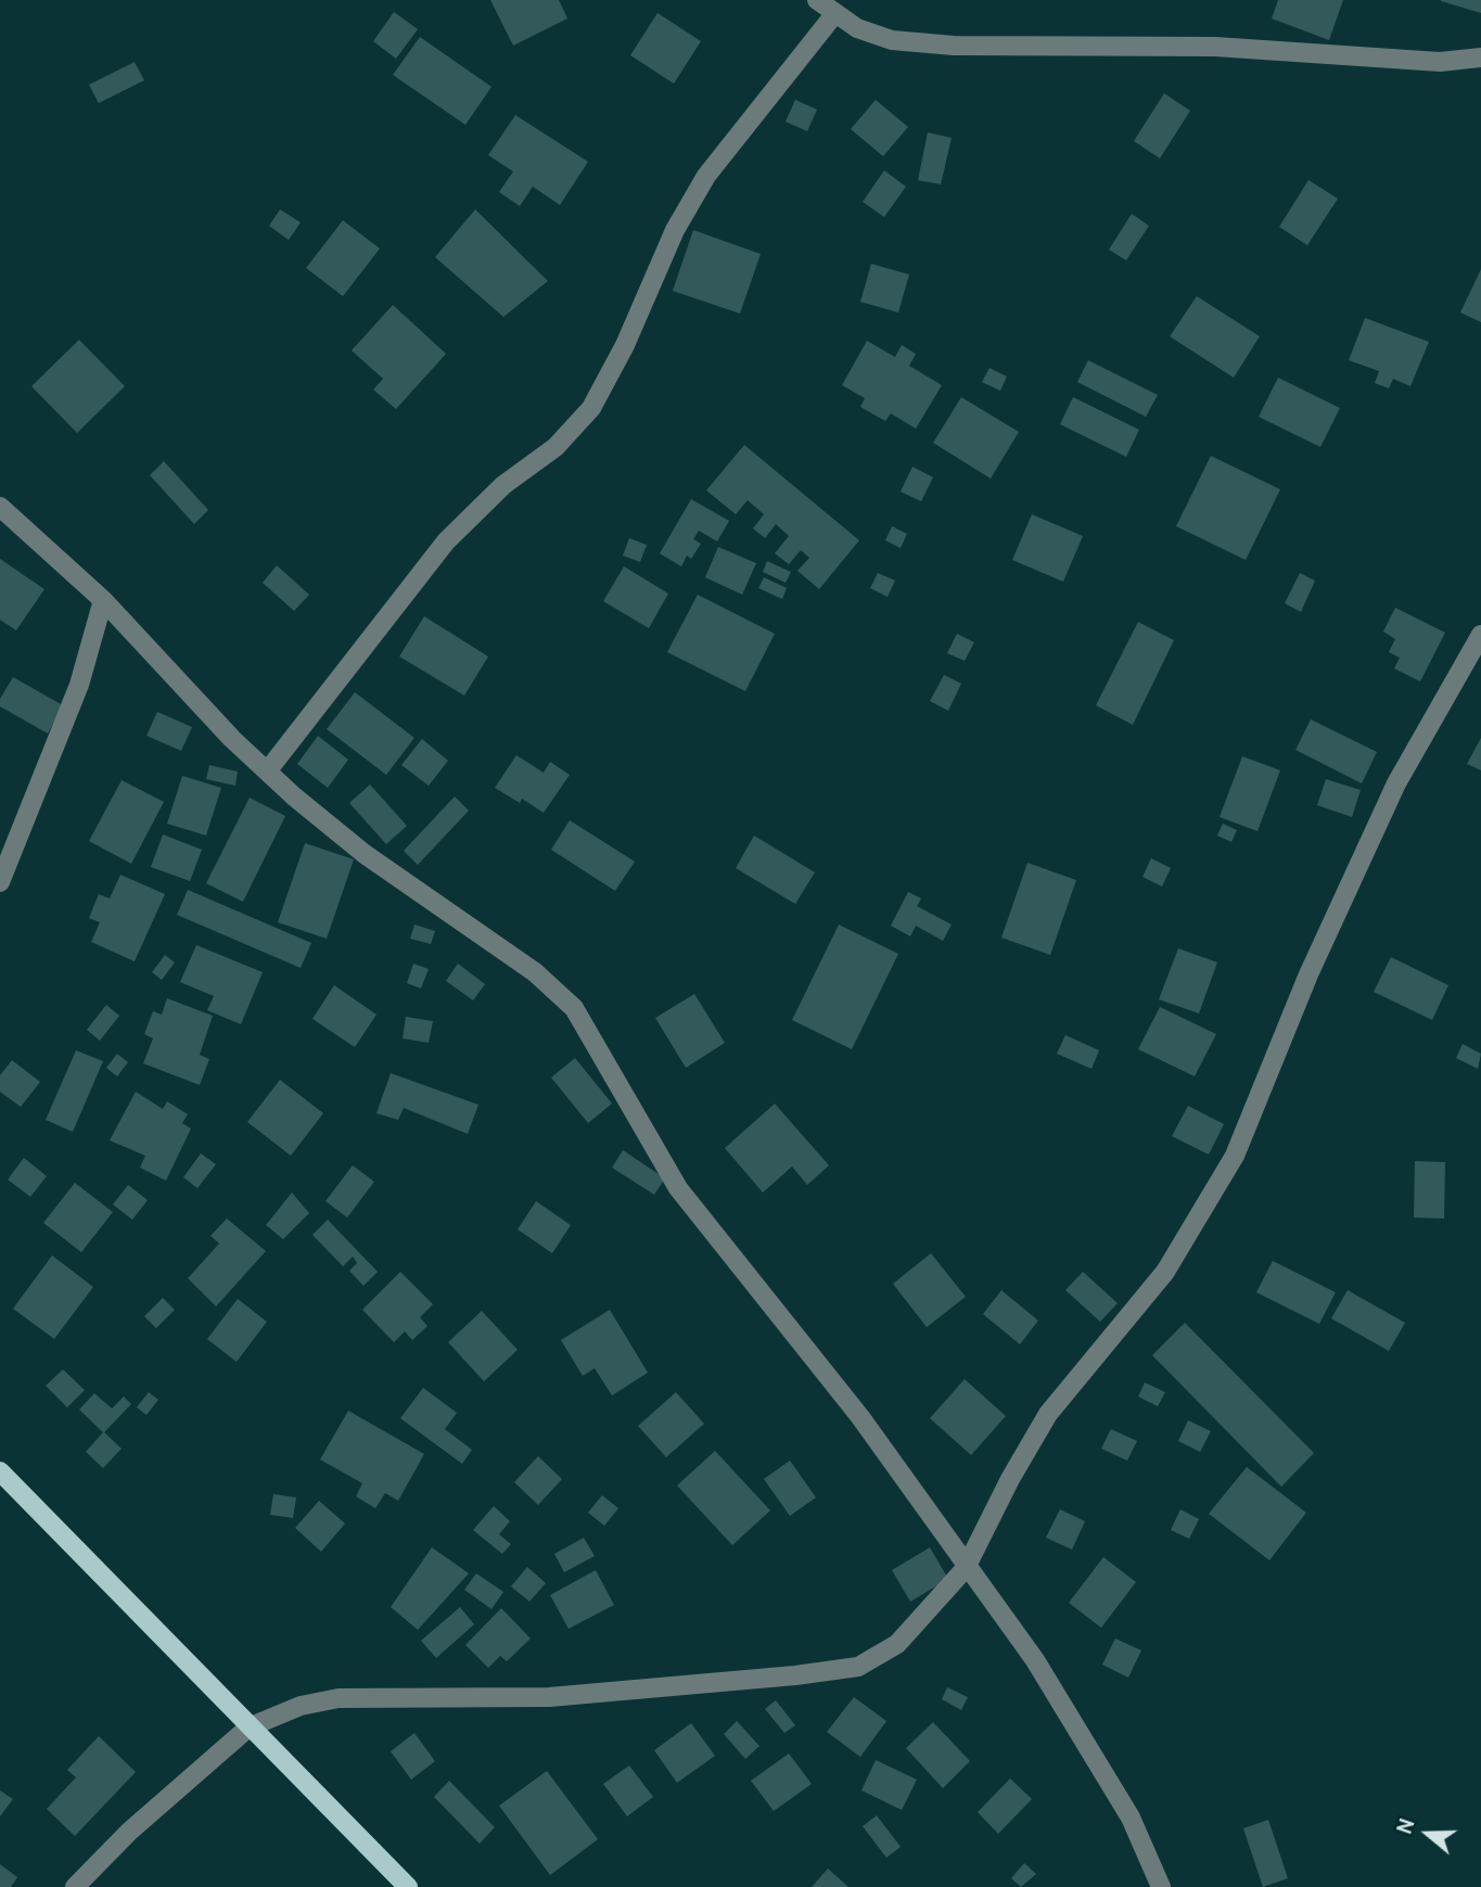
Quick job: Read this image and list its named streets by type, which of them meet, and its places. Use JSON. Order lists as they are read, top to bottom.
{
  "north": "left"
}
